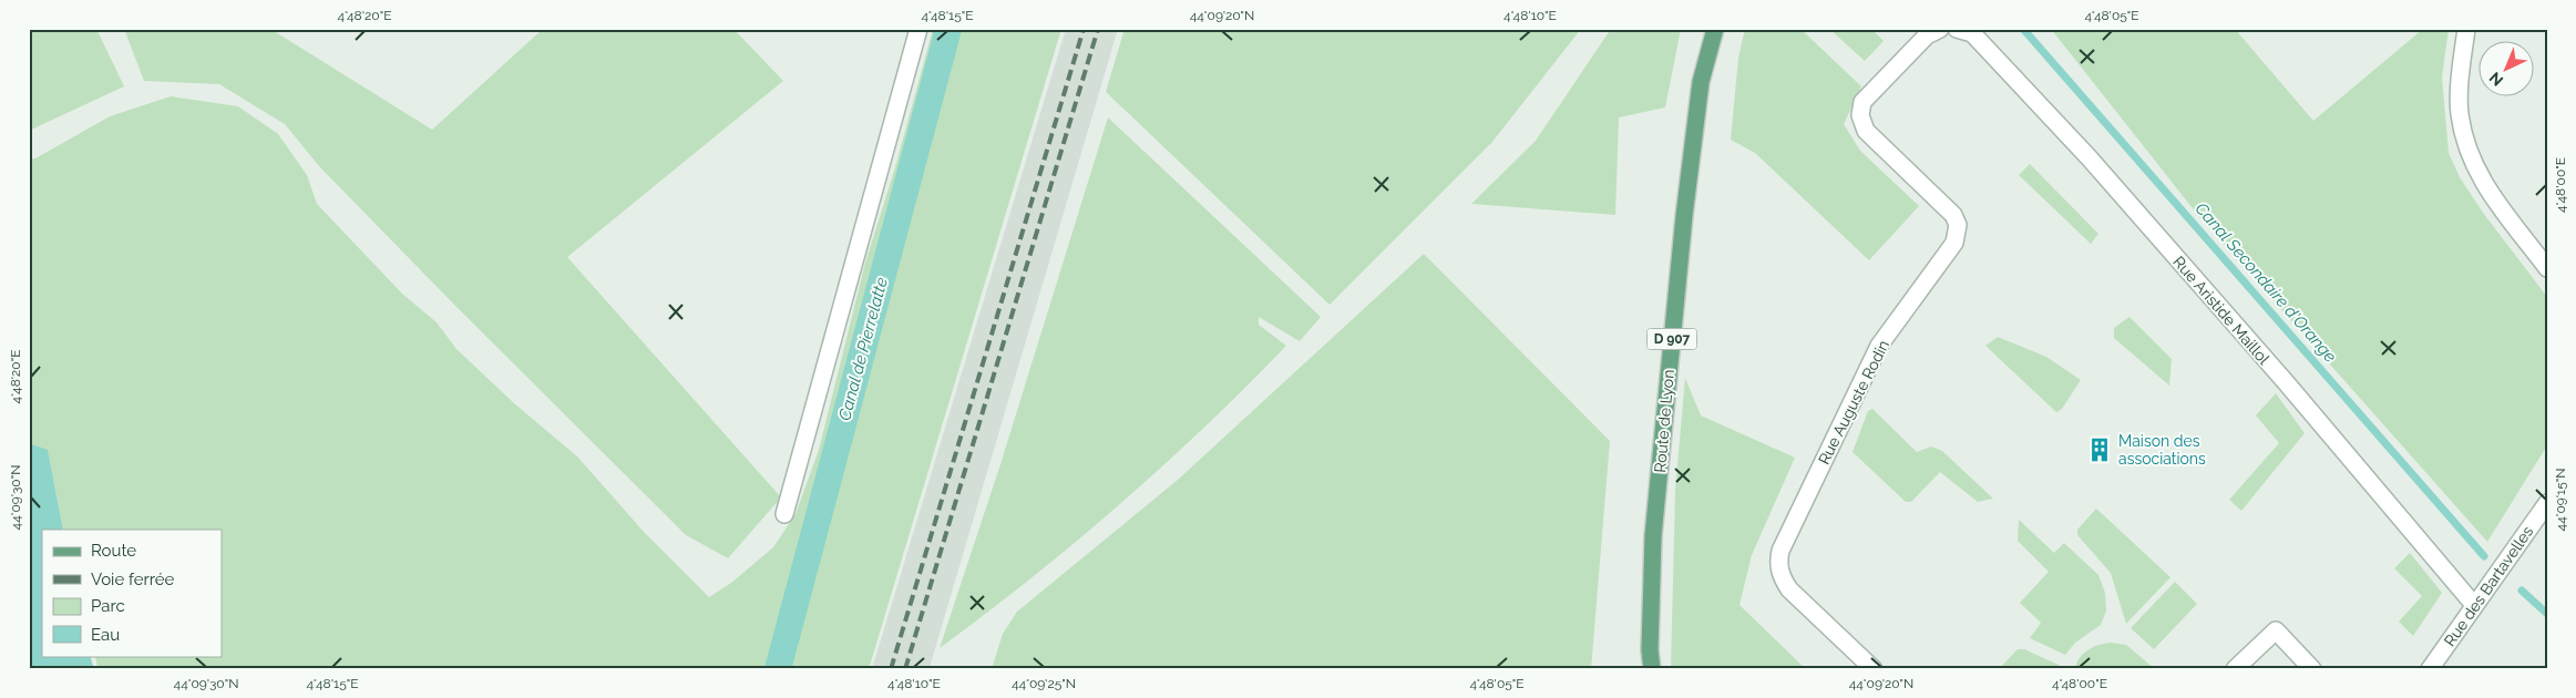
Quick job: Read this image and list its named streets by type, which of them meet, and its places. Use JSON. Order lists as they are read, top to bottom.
{
  "streets": {
    "main road": ["D 907", "Route de Lyon"],
    "street": ["Rue Aristide Maillol", "Rue Auguste Rodin", "Rue des Bartavelles"]
  },
  "crossings": [
    ["Rue Aristide Maillol", "Rue des Bartavelles"]
  ],
  "water": ["Canal Secondaire d'Orange", "Canal de Pierrelatte"],
  "places": {
    "building": ["Maison des associations"]
  },
  "legend": [
    "Route",
    "Voie ferrée",
    "Parc",
    "Eau"
  ],
  "north": "bottom left",
  "coordinates": [
    "4°48'20\"E",
    "4°48'15\"E",
    "44°09'20\"N",
    "4°48'10\"E",
    "4°48'05\"E",
    "4°48'00\"E",
    "44°09'30\"N",
    "44°09'15\"N",
    "44°09'25\"N"
  ]
}
